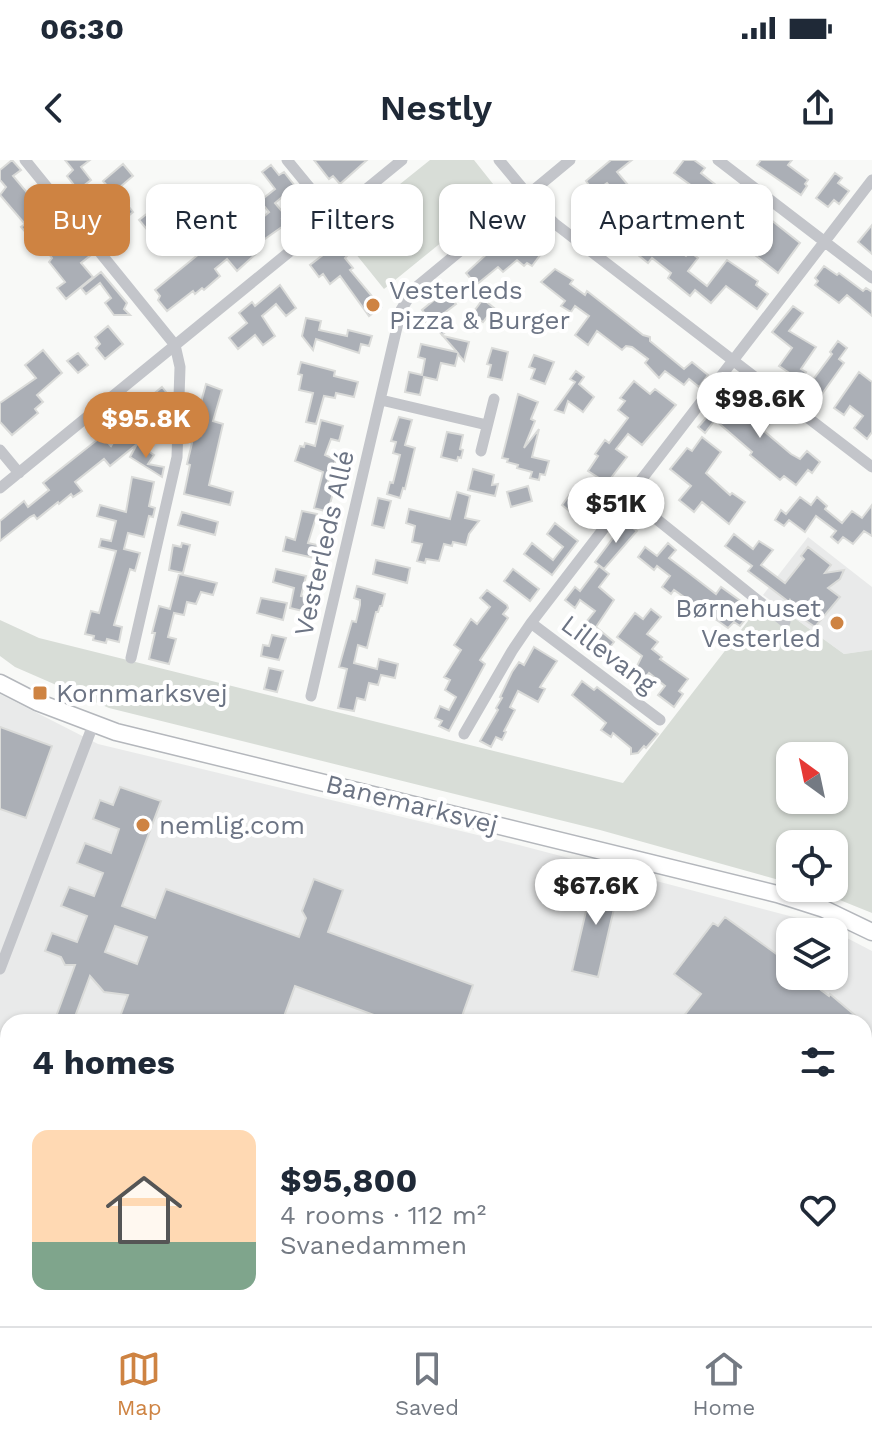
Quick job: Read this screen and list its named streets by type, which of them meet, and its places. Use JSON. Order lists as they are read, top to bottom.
{
  "streets": {
    "street": ["Vesterleds Allé", "Lillevang", "Banemarksvej"]
  },
  "places": {
    "other": ["Vesterleds Pizza & Burger", "Børnehuset Vesterled", "nemlig.com"],
    "transit": ["Kornmarksvej"]
  },
  "north": "top left",
  "page": {
    "status": "06:30",
    "header": "Nestly",
    "chip": [
      "Buy",
      "Rent",
      "Filters",
      "New",
      "Apartment"
    ],
    "price": [
      "$98.6K",
      "$95.8K",
      "$51K",
      "$67.6K"
    ],
    "heading": "4 homes",
    "list": [
      {
        "name": "$95,800",
        "note": "4 rooms · 112 m² · Svanedammen"
      }
    ],
    "tabs": ["Map", "Saved", "Home"]
  }
}
